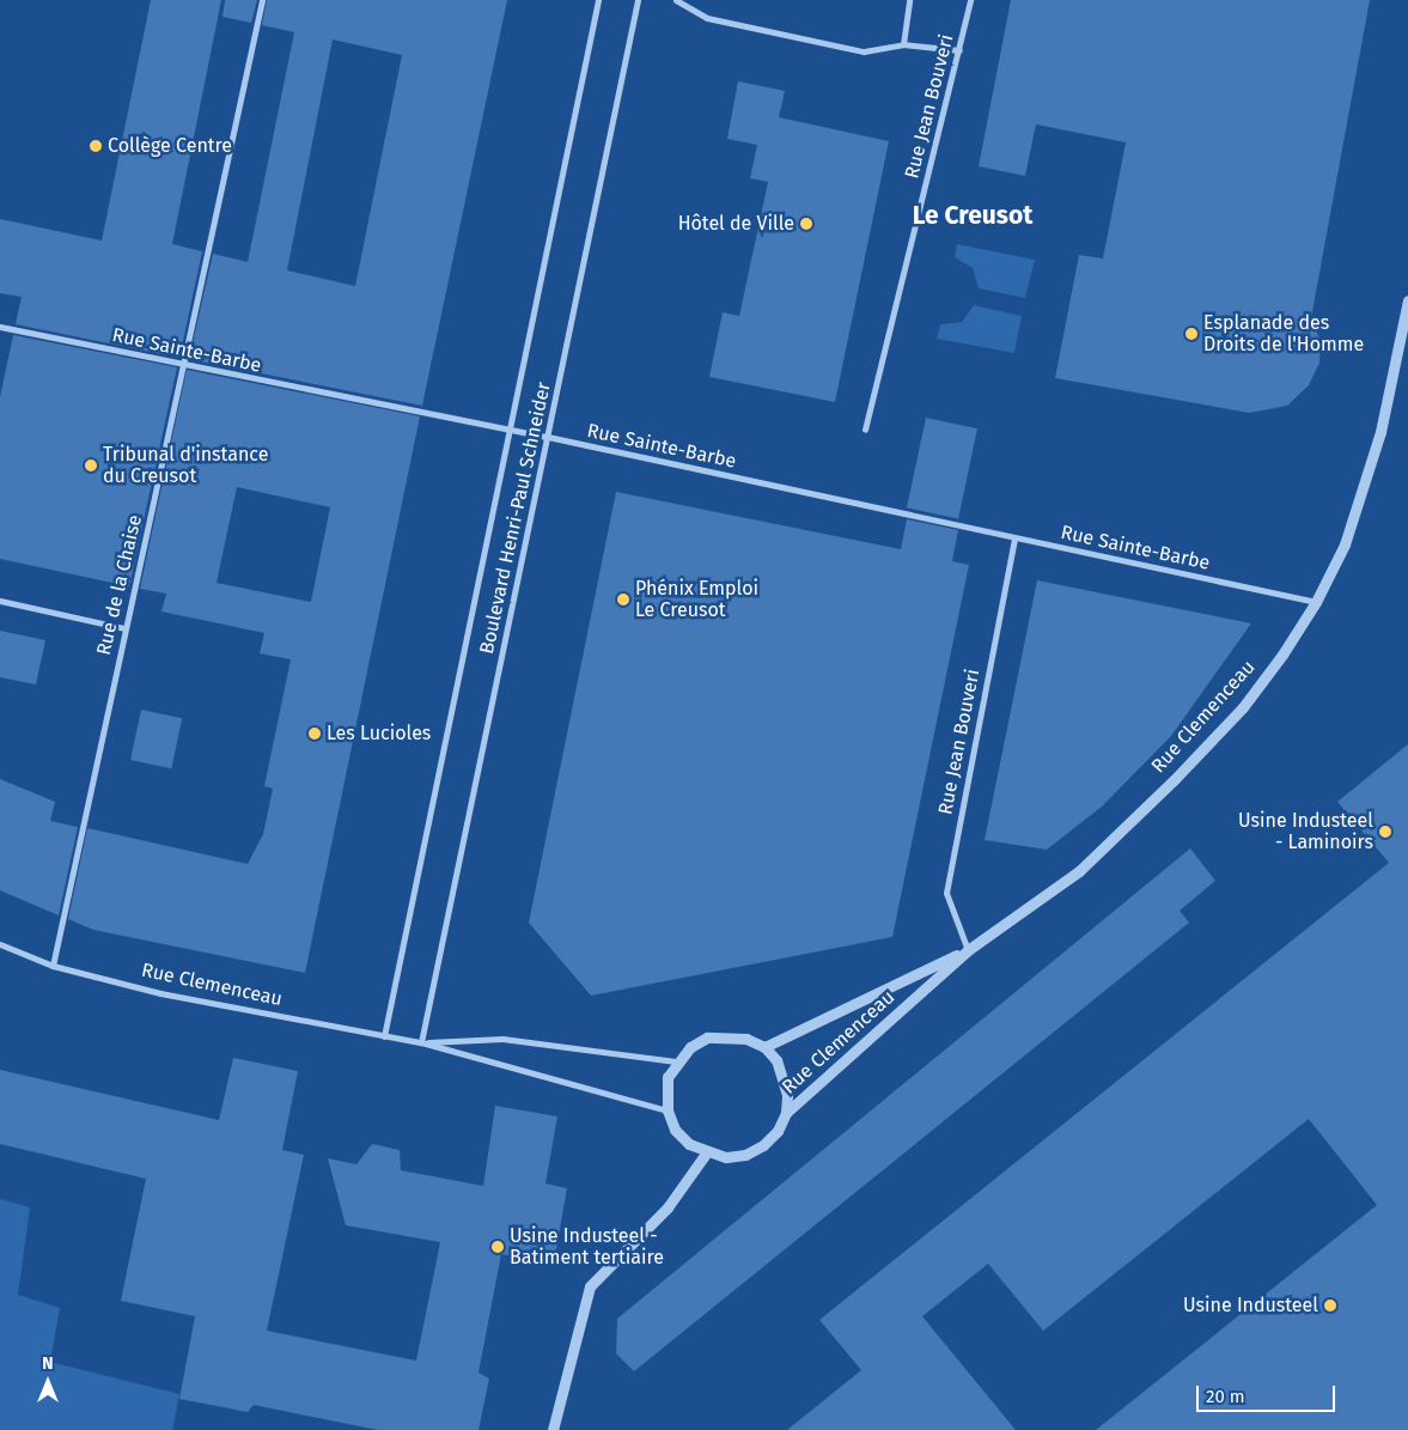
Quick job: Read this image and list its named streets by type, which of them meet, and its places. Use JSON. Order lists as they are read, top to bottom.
{
  "streets": {
    "street": [
      "Rue Jean Bouveri",
      "Rue Sainte-Barbe",
      "Boulevard Henri-Paul Schneider",
      "Rue de la Chaise",
      "Rue Clemenceau"
    ]
  },
  "crossings": [
    ["Rue Jean Bouveri", "Rue Sainte-Barbe"],
    ["Rue Jean Bouveri", "Rue Clemenceau"],
    ["Rue Sainte-Barbe", "Boulevard Henri-Paul Schneider"],
    ["Rue Sainte-Barbe", "Rue de la Chaise"],
    ["Rue Sainte-Barbe", "Rue Clemenceau"],
    ["Boulevard Henri-Paul Schneider", "Rue Clemenceau"],
    ["Rue de la Chaise", "Rue Clemenceau"]
  ],
  "districts": ["Le Creusot"],
  "places": [
    "Collège Centre",
    "Hôtel de Ville",
    "Esplanade des Droits de l'Homme",
    "Tribunal d'instance du Creusot",
    "Phénix Emploi Le Creusot",
    "Les Lucioles",
    "Usine Industeel - Laminoirs",
    "Usine Industeel - Batiment tertiaire",
    "Usine Industeel"
  ],
  "scale_bar": "20 m",
  "north": "top"
}
